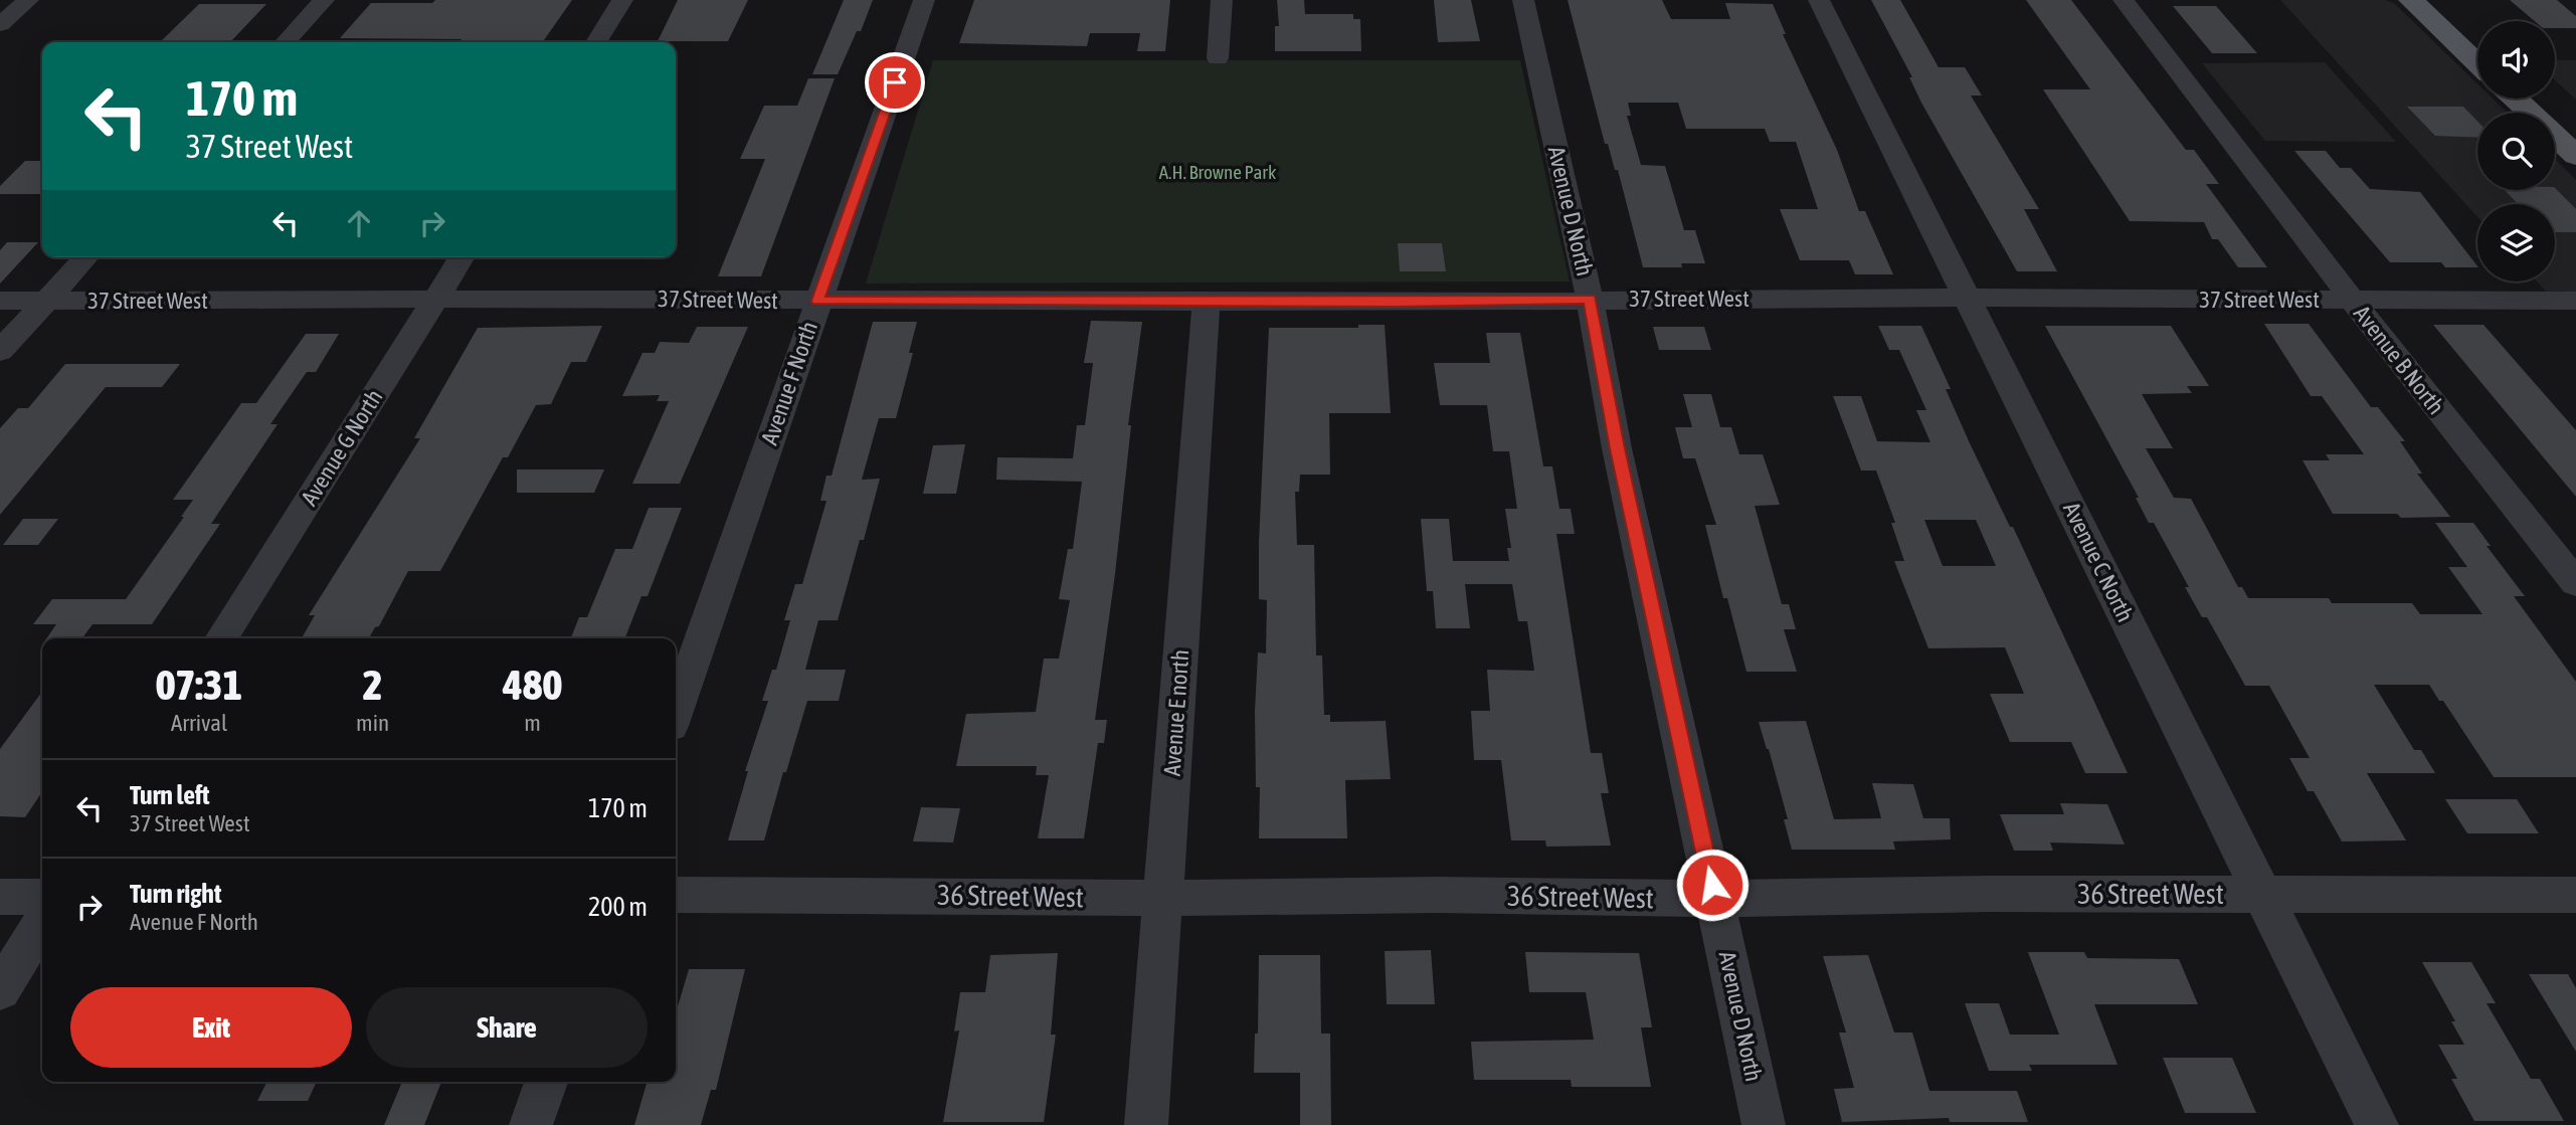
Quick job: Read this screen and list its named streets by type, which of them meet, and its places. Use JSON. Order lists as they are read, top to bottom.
{
  "streets": {
    "street": [
      "Avenue D North",
      "37 Street West",
      "Avenue B North",
      "Avenue F North",
      "Avenue G North",
      "Avenue C North",
      "Avenue E north",
      "36 Street West"
    ]
  },
  "crossings": [
    ["Avenue D North", "37 Street West"],
    ["Avenue D North", "36 Street West"],
    ["37 Street West", "Avenue B North"],
    ["37 Street West", "Avenue F North"],
    ["37 Street West", "Avenue G North"],
    ["37 Street West", "Avenue C North"],
    ["37 Street West", "Avenue E north"],
    ["Avenue C North", "36 Street West"],
    ["Avenue E north", "36 Street West"]
  ],
  "parks": ["A.H. Browne Park"],
  "page": {
    "turn": ["170 m", "37 Street West"],
    "eta": [
      "07:31",
      "Arrival",
      "2",
      "min",
      "480",
      "m"
    ],
    "list": [
      {
        "name": "Turn left",
        "note": "37 Street West",
        "value": "170 m"
      },
      {
        "name": "Turn right",
        "note": "Avenue F North",
        "value": "200 m"
      }
    ],
    "buttons": ["Exit", "Share"]
  }
}
